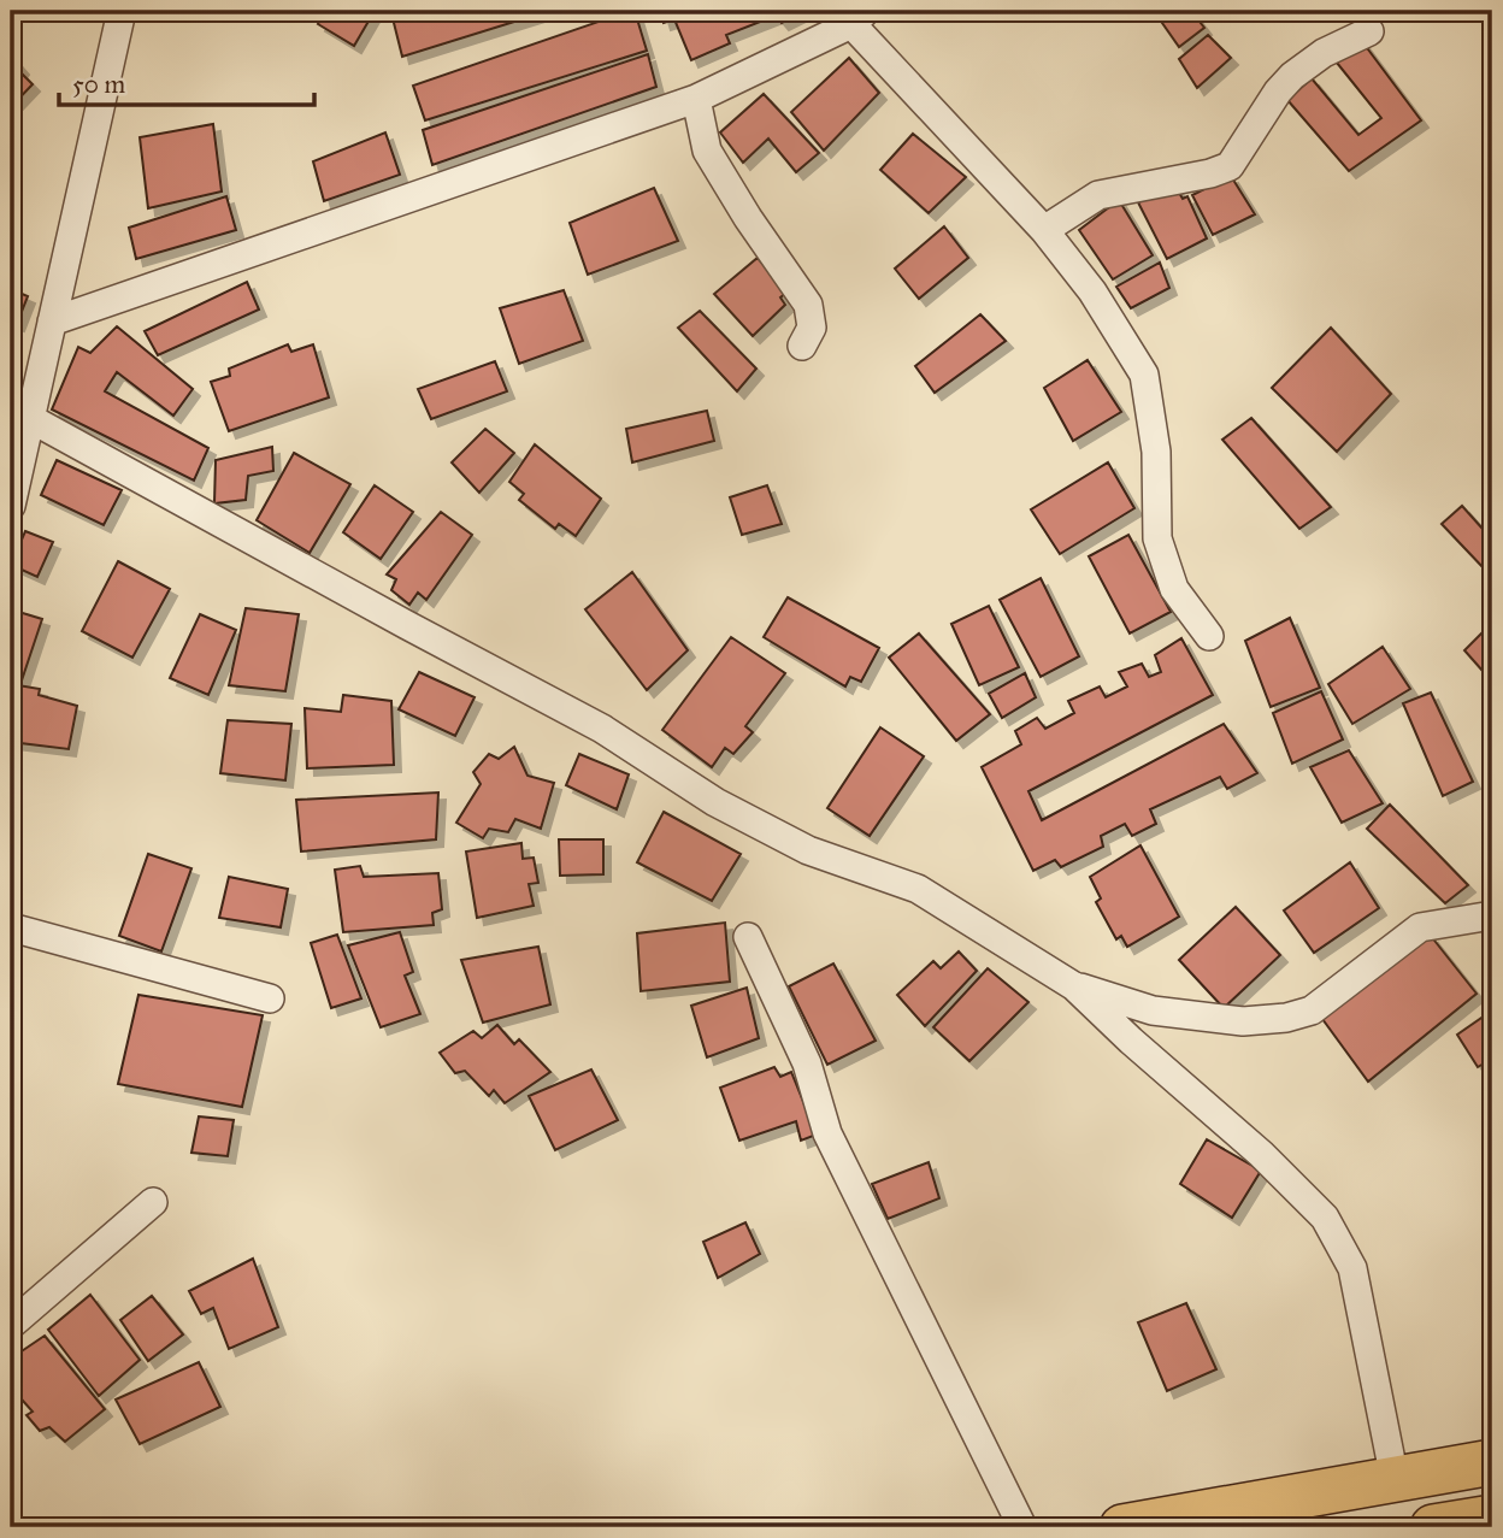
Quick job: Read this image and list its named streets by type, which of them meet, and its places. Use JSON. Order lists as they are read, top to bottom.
{
  "scale_bar": "50 m"
}
